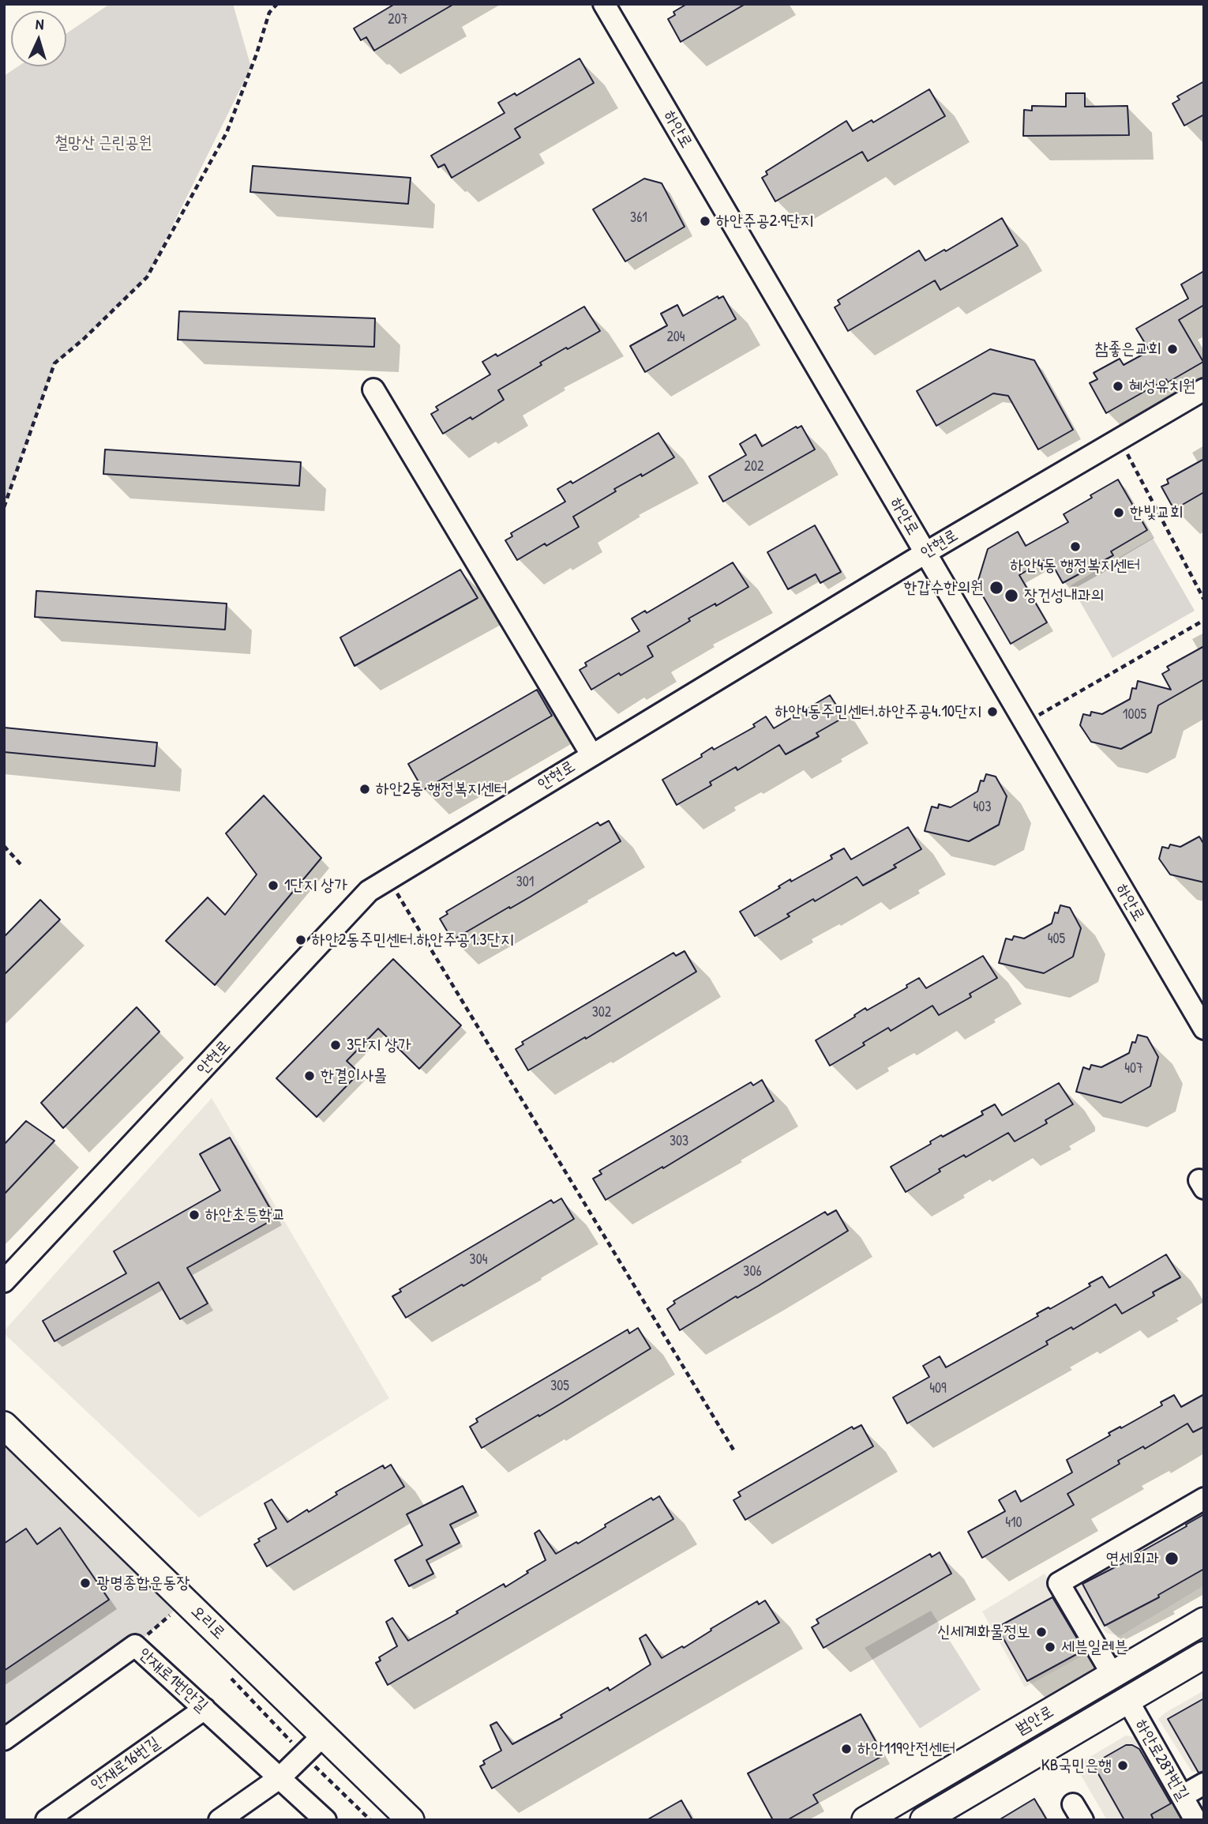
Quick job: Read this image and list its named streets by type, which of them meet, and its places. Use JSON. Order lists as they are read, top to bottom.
{
  "streets": {
    "main road": ["오리로", "범안로"],
    "street": [
      "하안로",
      "안현로",
      "안재로1번안길",
      "하안로287번길",
      "안재로16번길"
    ]
  },
  "crossings": [
    ["하안로", "안현로"],
    ["안재로1번안길", "안재로16번길"],
    ["범안로", "하안로287번길"]
  ],
  "parks": ["철망산 근린공원"],
  "places": [
    "하안주공2·9단지",
    "참좋은교회",
    "혜성유치원",
    "한빛교회",
    "하안4동 행정복지센터",
    "한갑수한의원",
    "장건성내과의",
    "하안4동주민센터.하안주공4.10단지",
    "하안2동 행정복지센터",
    "1단지 상가",
    "하안2동주민센터.하안주공1.3단지",
    "3단지 상가",
    "한결이사몰",
    "하안초등학교",
    "연세외과",
    "광명종합운동장",
    "신세계화물정보",
    "세븐일레븐",
    "하안119안전센터",
    "KB국민은행"
  ],
  "house_numbers": [
    "207",
    "361",
    "204",
    "202",
    "1005",
    "403",
    "301",
    "405",
    "302",
    "407",
    "303",
    "304",
    "306",
    "305",
    "409",
    "410"
  ],
  "north": "top"
}
